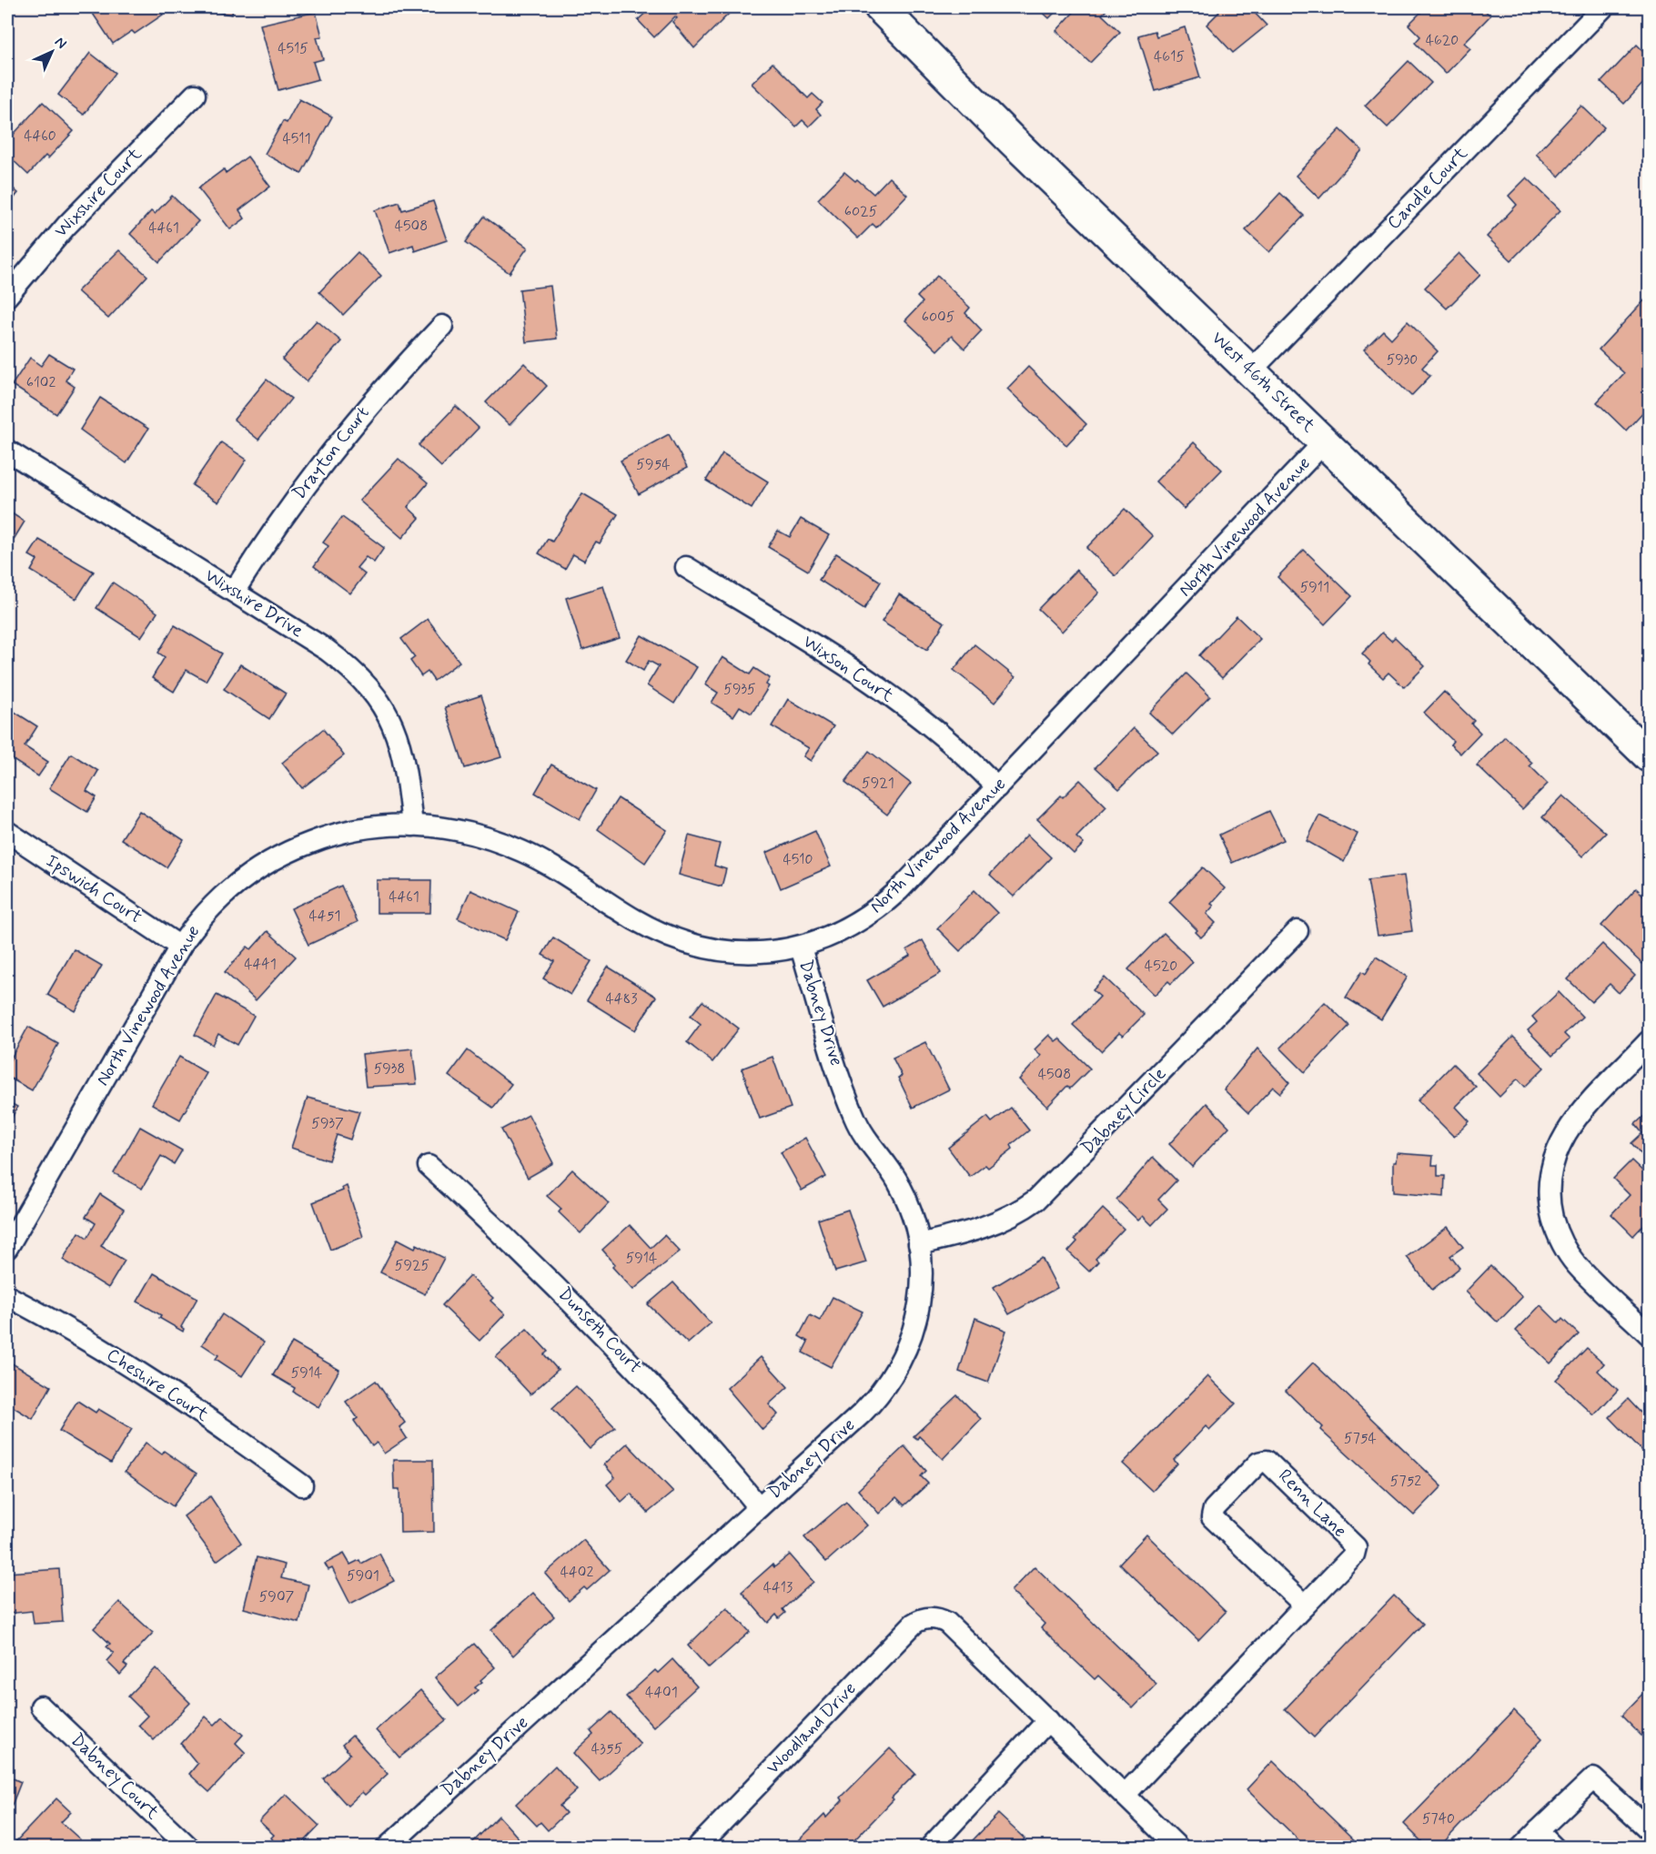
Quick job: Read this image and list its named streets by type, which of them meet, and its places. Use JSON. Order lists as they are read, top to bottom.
{
  "streets": {
    "street": [
      "Candle Court",
      "Wixshire Court",
      "West 46th Street",
      "Drayton Court",
      "North Vinewood Avenue",
      "Wixshire Drive",
      "Wixson Court",
      "Ipswich Court",
      "Dabney Drive",
      "Dabney Circle",
      "Dunseth Court",
      "Cheshire Court",
      "Renn Lane",
      "Woodland Drive",
      "Dabney Court"
    ]
  },
  "crossings": [
    ["Candle Court", "West 46th Street"],
    ["West 46th Street", "North Vinewood Avenue"],
    ["Drayton Court", "Wixshire Drive"],
    ["North Vinewood Avenue", "Wixshire Drive"],
    ["North Vinewood Avenue", "Wixson Court"],
    ["North Vinewood Avenue", "Ipswich Court"],
    ["North Vinewood Avenue", "Dabney Drive"],
    ["Dabney Drive", "Dabney Circle"],
    ["Dabney Drive", "Dunseth Court"]
  ],
  "house_numbers": [
    "4620",
    "4515",
    "4615",
    "4460",
    "4511",
    "6025",
    "4508",
    "4461",
    "6005",
    "5930",
    "6102",
    "5954",
    "5911",
    "5935",
    "5921",
    "4510",
    "4461",
    "4451",
    "4441",
    "4520",
    "4483",
    "5938",
    "4508",
    "5937",
    "5914",
    "5925",
    "5914",
    "5754",
    "5752",
    "4402",
    "5901",
    "4413",
    "5907",
    "4401",
    "4355",
    "5740"
  ],
  "north": "top right"
}
